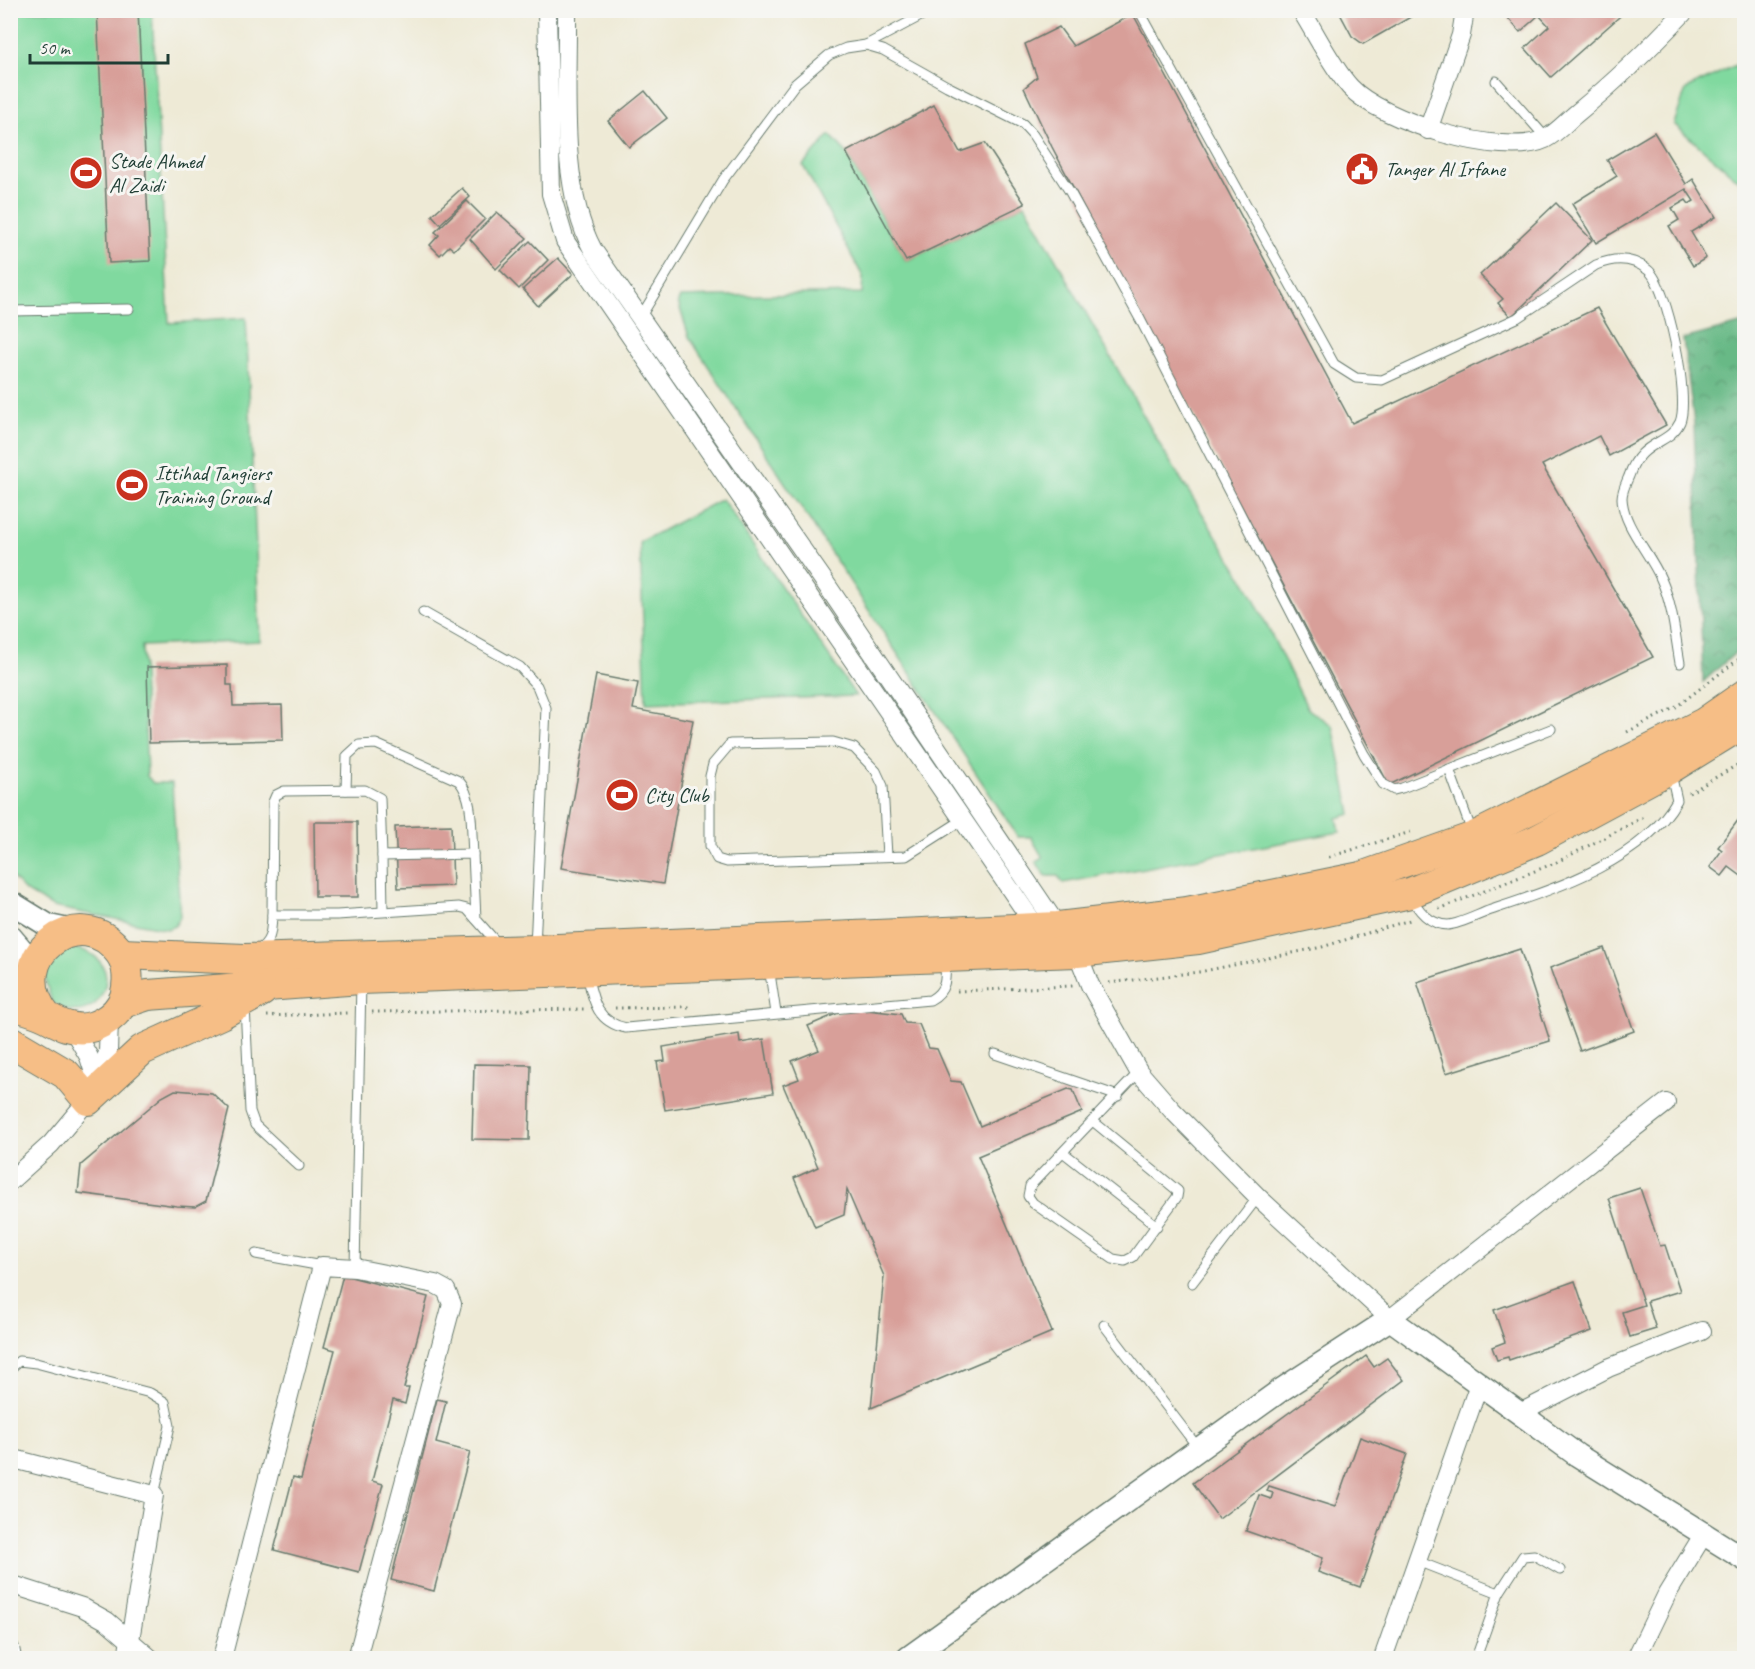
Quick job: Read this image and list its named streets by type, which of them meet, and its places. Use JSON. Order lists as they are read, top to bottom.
{
  "places": {
    "public building": ["Tanger Al Irfane"],
    "sports": ["Stade Ahmed Al Zaidi", "Ittihad Tangiers Training Ground", "City Club"]
  },
  "scale_bar": "50 m"
}
